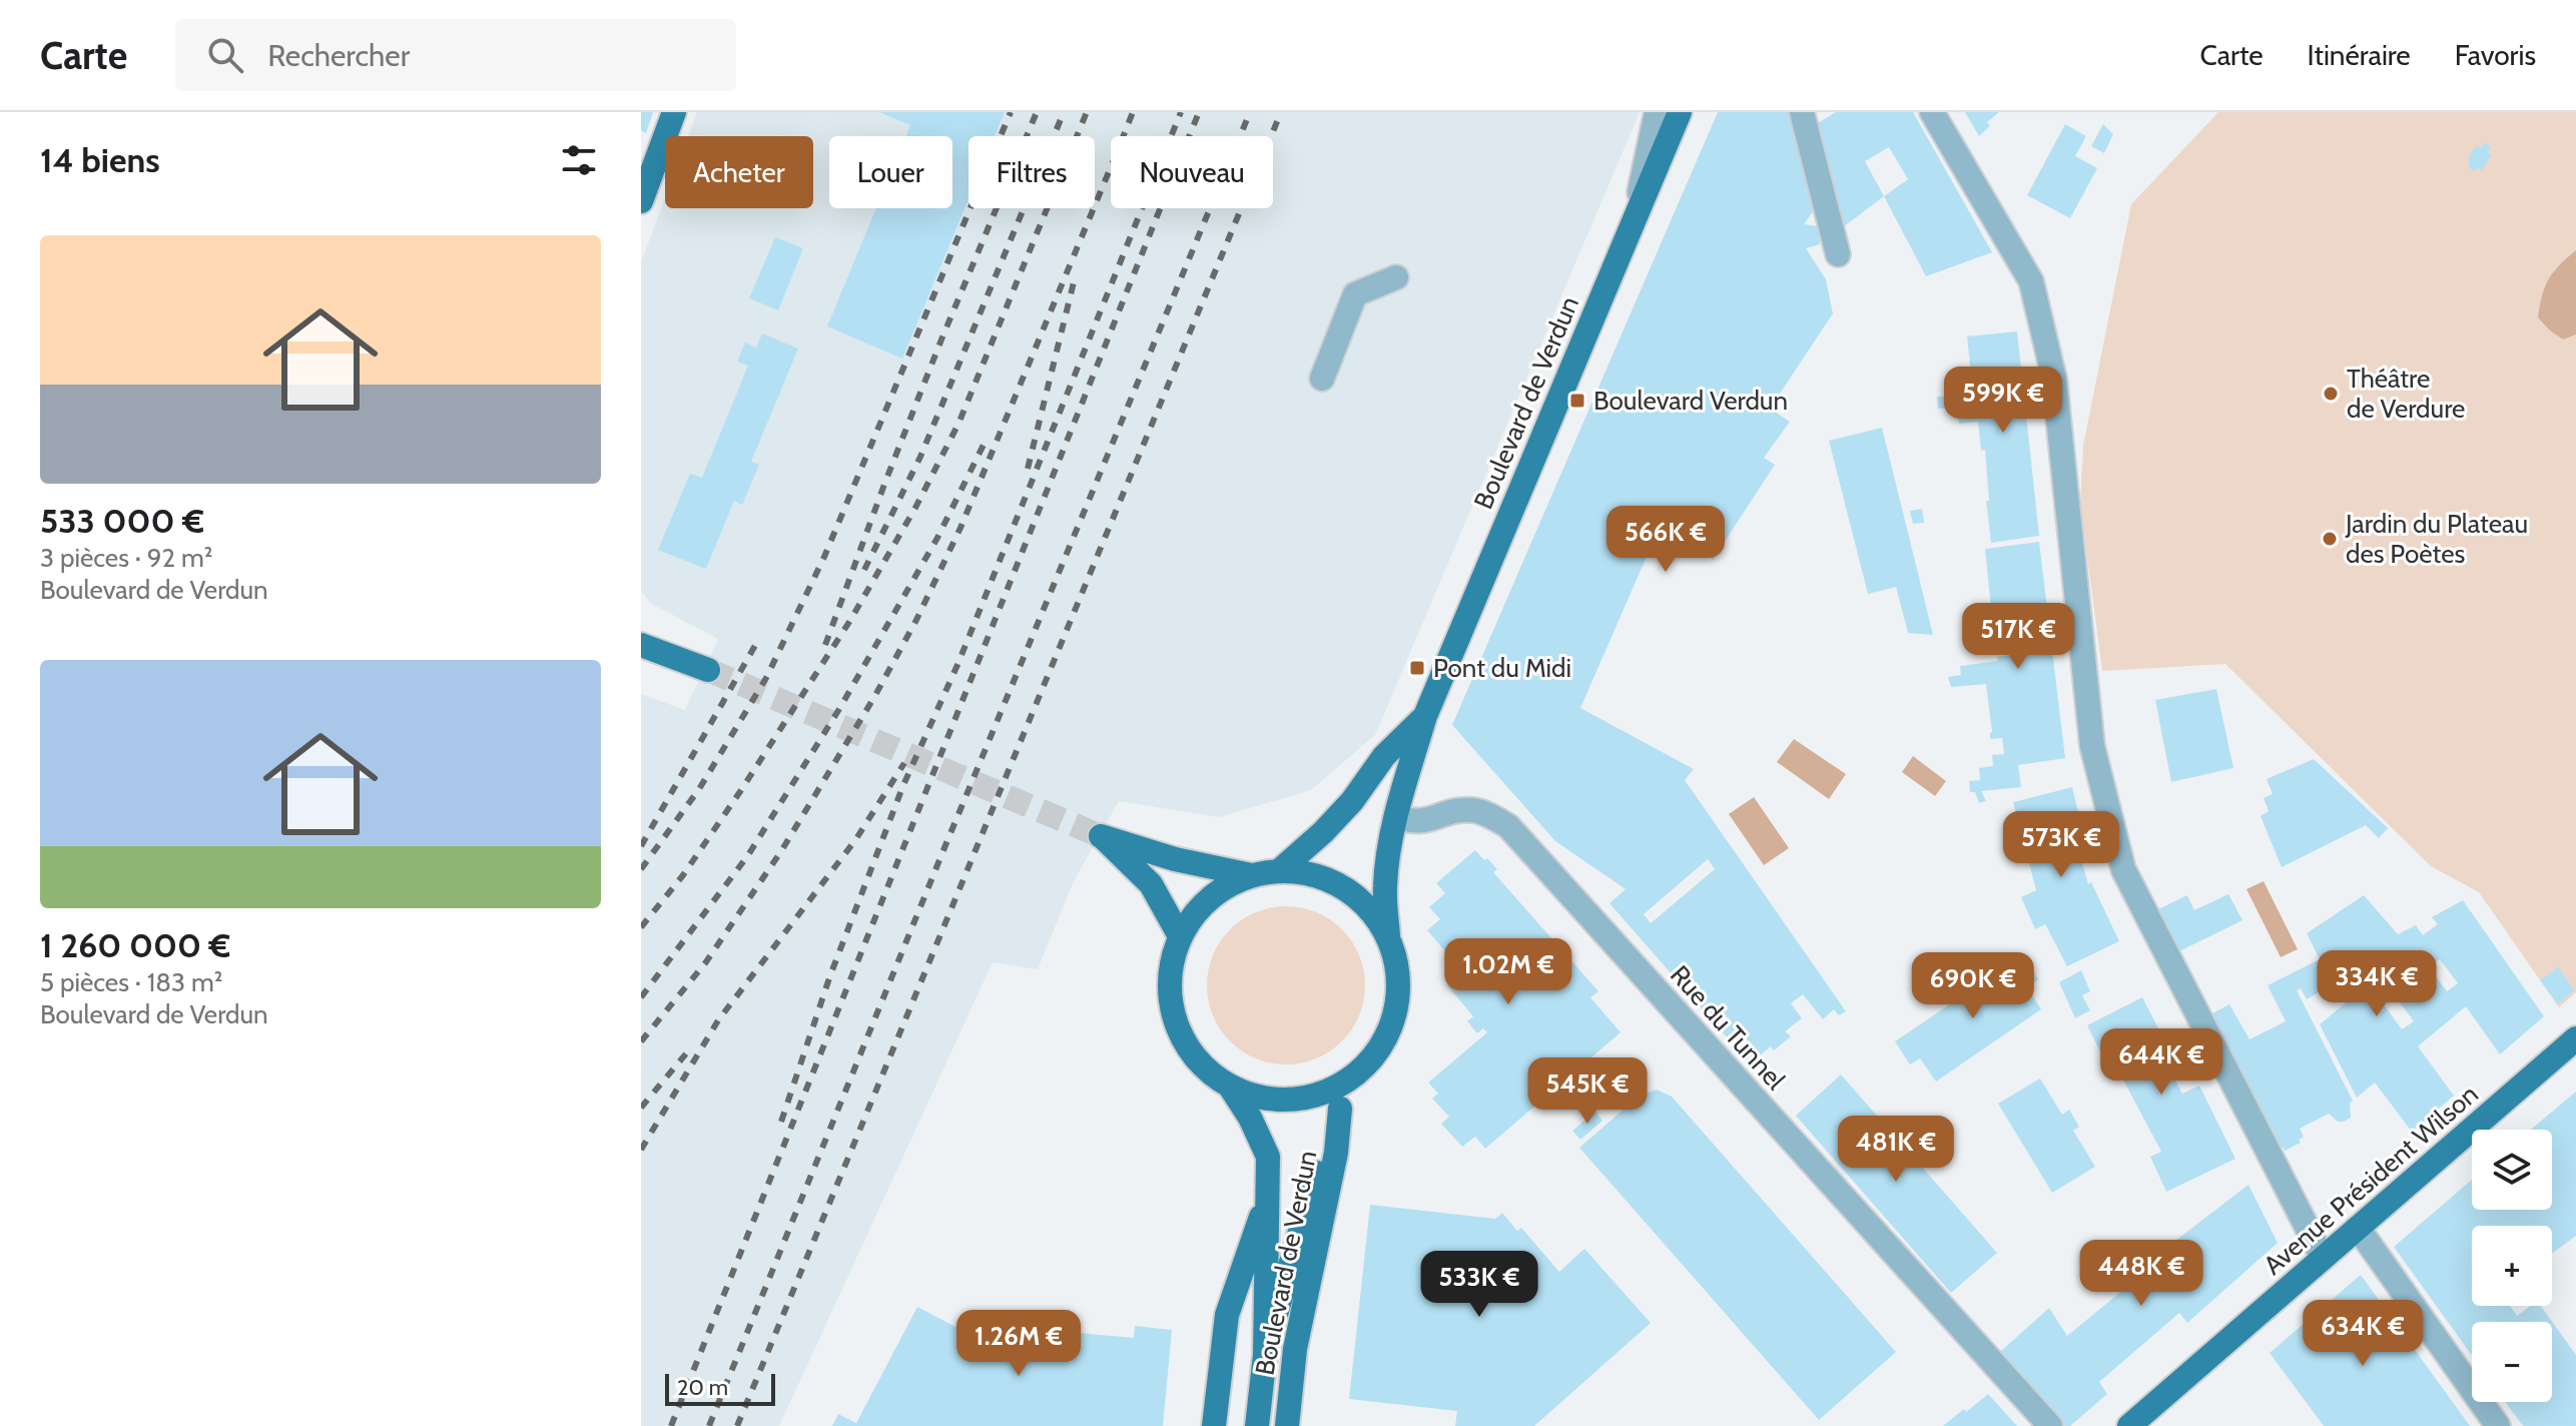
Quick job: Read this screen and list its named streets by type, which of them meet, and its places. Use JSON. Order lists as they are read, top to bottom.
{
  "streets": {
    "main road": ["Boulevard de Verdun", "Avenue Président Wilson"],
    "street": ["Rue du Tunnel"]
  },
  "crossings": [
    ["Boulevard de Verdun", "Rue du Tunnel"]
  ],
  "places": {
    "other": ["Théâtre de Verdure", "Jardin du Plateau des Poètes"],
    "transit": ["Boulevard Verdun", "Pont du Midi"]
  },
  "scale_bar": "20 m",
  "page": {
    "header": "Carte",
    "search": "Rechercher",
    "nav": ["Carte", "Itinéraire", "Favoris"],
    "heading": "14 biens",
    "chip": [
      "Acheter",
      "Louer",
      "Filtres",
      "Nouveau"
    ],
    "list": [
      {
        "name": "533 000 €",
        "note": "3 pièces · 92 m² · Boulevard de Verdun"
      },
      {
        "name": "1 260 000 €",
        "note": "5 pièces · 183 m² · Boulevard de Verdun"
      }
    ],
    "price": [
      "599K €",
      "566K €",
      "517K €",
      "573K €",
      "1.02M €",
      "334K €",
      "690K €",
      "644K €",
      "545K €",
      "481K €",
      "448K €",
      "533K €",
      "634K €",
      "1.26M €"
    ],
    "map_buttons": ["+", "−"],
    "scale": "20 m"
  }
}
